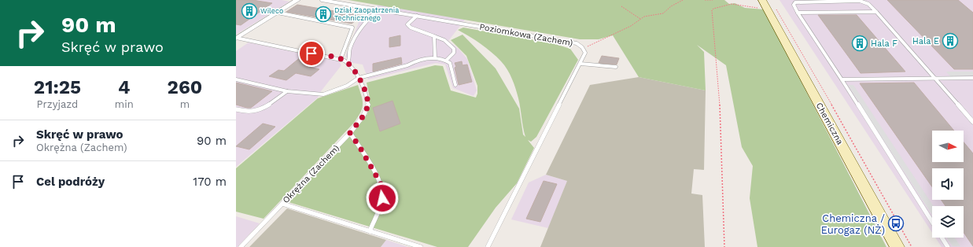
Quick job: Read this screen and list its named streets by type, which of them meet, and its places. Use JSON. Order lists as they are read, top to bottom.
{
  "streets": {
    "street": ["Chemiczna"],
    "lane": ["Poziomkowa (Zachem)", "Okrężna (Zachem)"]
  },
  "places": {
    "building": [
      "Wileco",
      "Dział Zaopatrzenia Technicznego",
      "Hala E",
      "Hala F"
    ],
    "bus stop": ["Chemiczna / Eurogaz (NŻ)"]
  },
  "north": "right",
  "page": {
    "turn": ["90 m", "Skręć w prawo"],
    "eta": [
      "21:25",
      "Przyjazd",
      "4",
      "min",
      "260",
      "m"
    ],
    "list": [
      {
        "name": "Skręć w prawo",
        "note": "Okrężna (Zachem)",
        "value": "90 m"
      },
      {
        "name": "Cel podróży",
        "value": "170 m"
      }
    ]
  }
}
